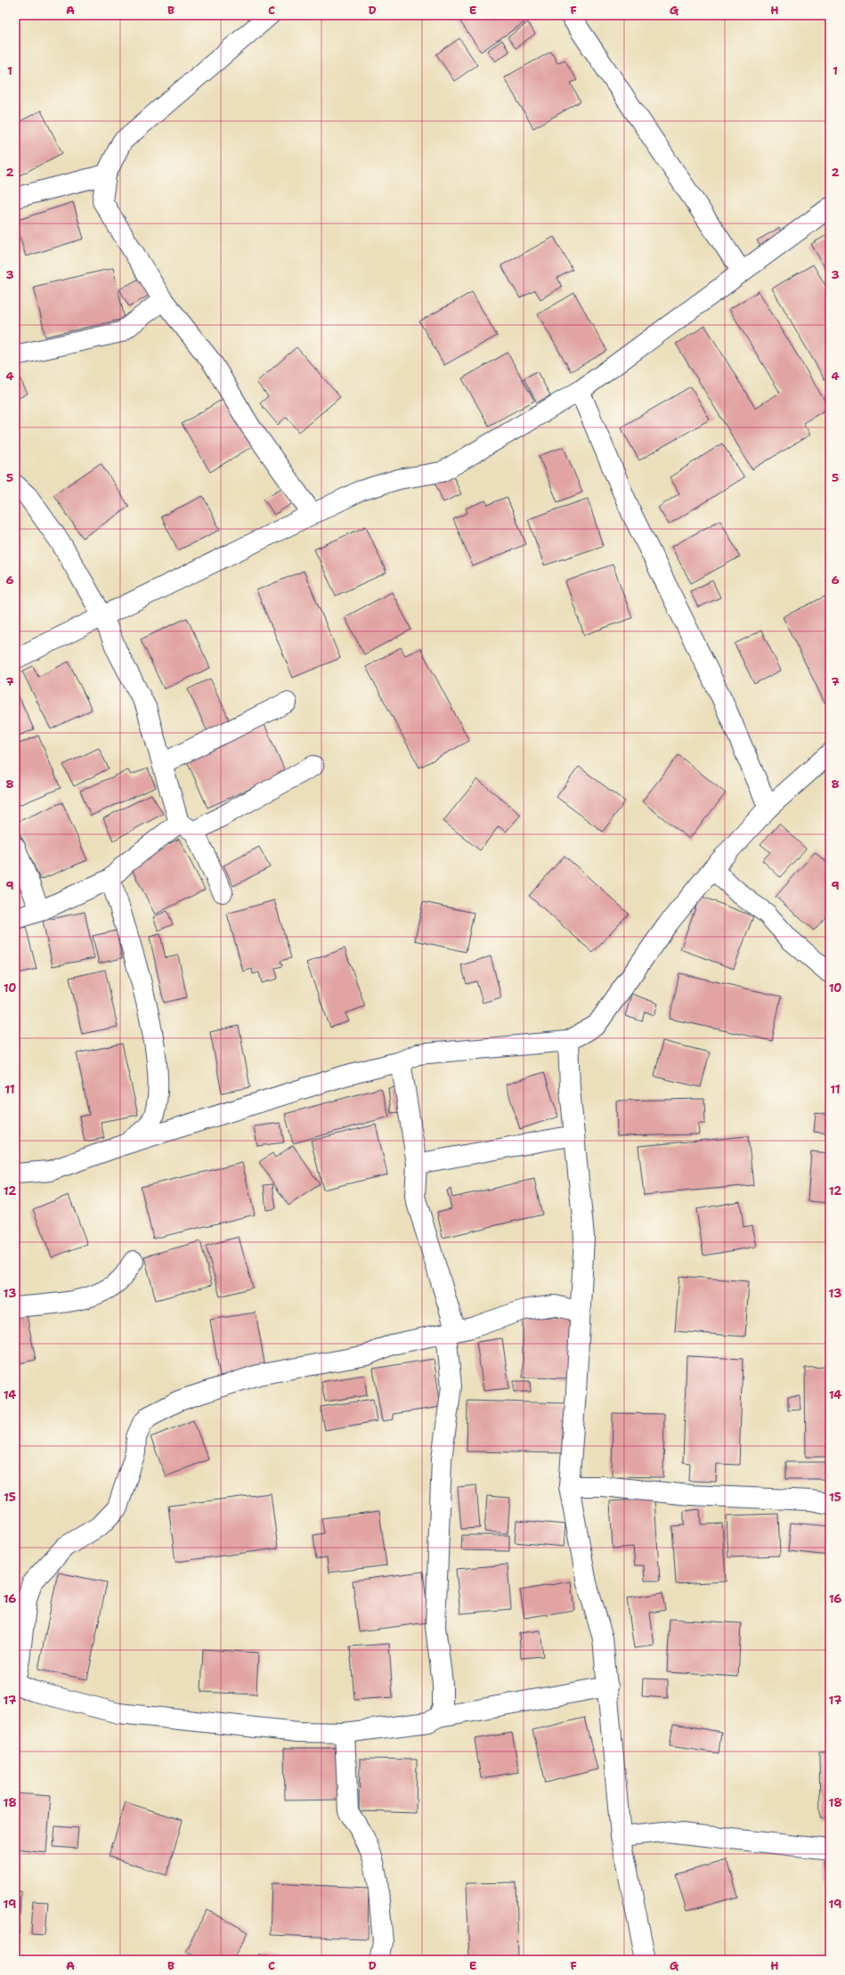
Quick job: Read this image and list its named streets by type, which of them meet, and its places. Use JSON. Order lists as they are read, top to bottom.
{
  "grid": {
    "columns": [
      "A",
      "B",
      "C",
      "D",
      "E",
      "F",
      "G",
      "H"
    ],
    "rows": [
      "1",
      "2",
      "3",
      "4",
      "5",
      "6",
      "7",
      "8",
      "9",
      "10",
      "11",
      "12",
      "13",
      "14",
      "15",
      "16",
      "17",
      "18",
      "19"
    ]
  }
}
